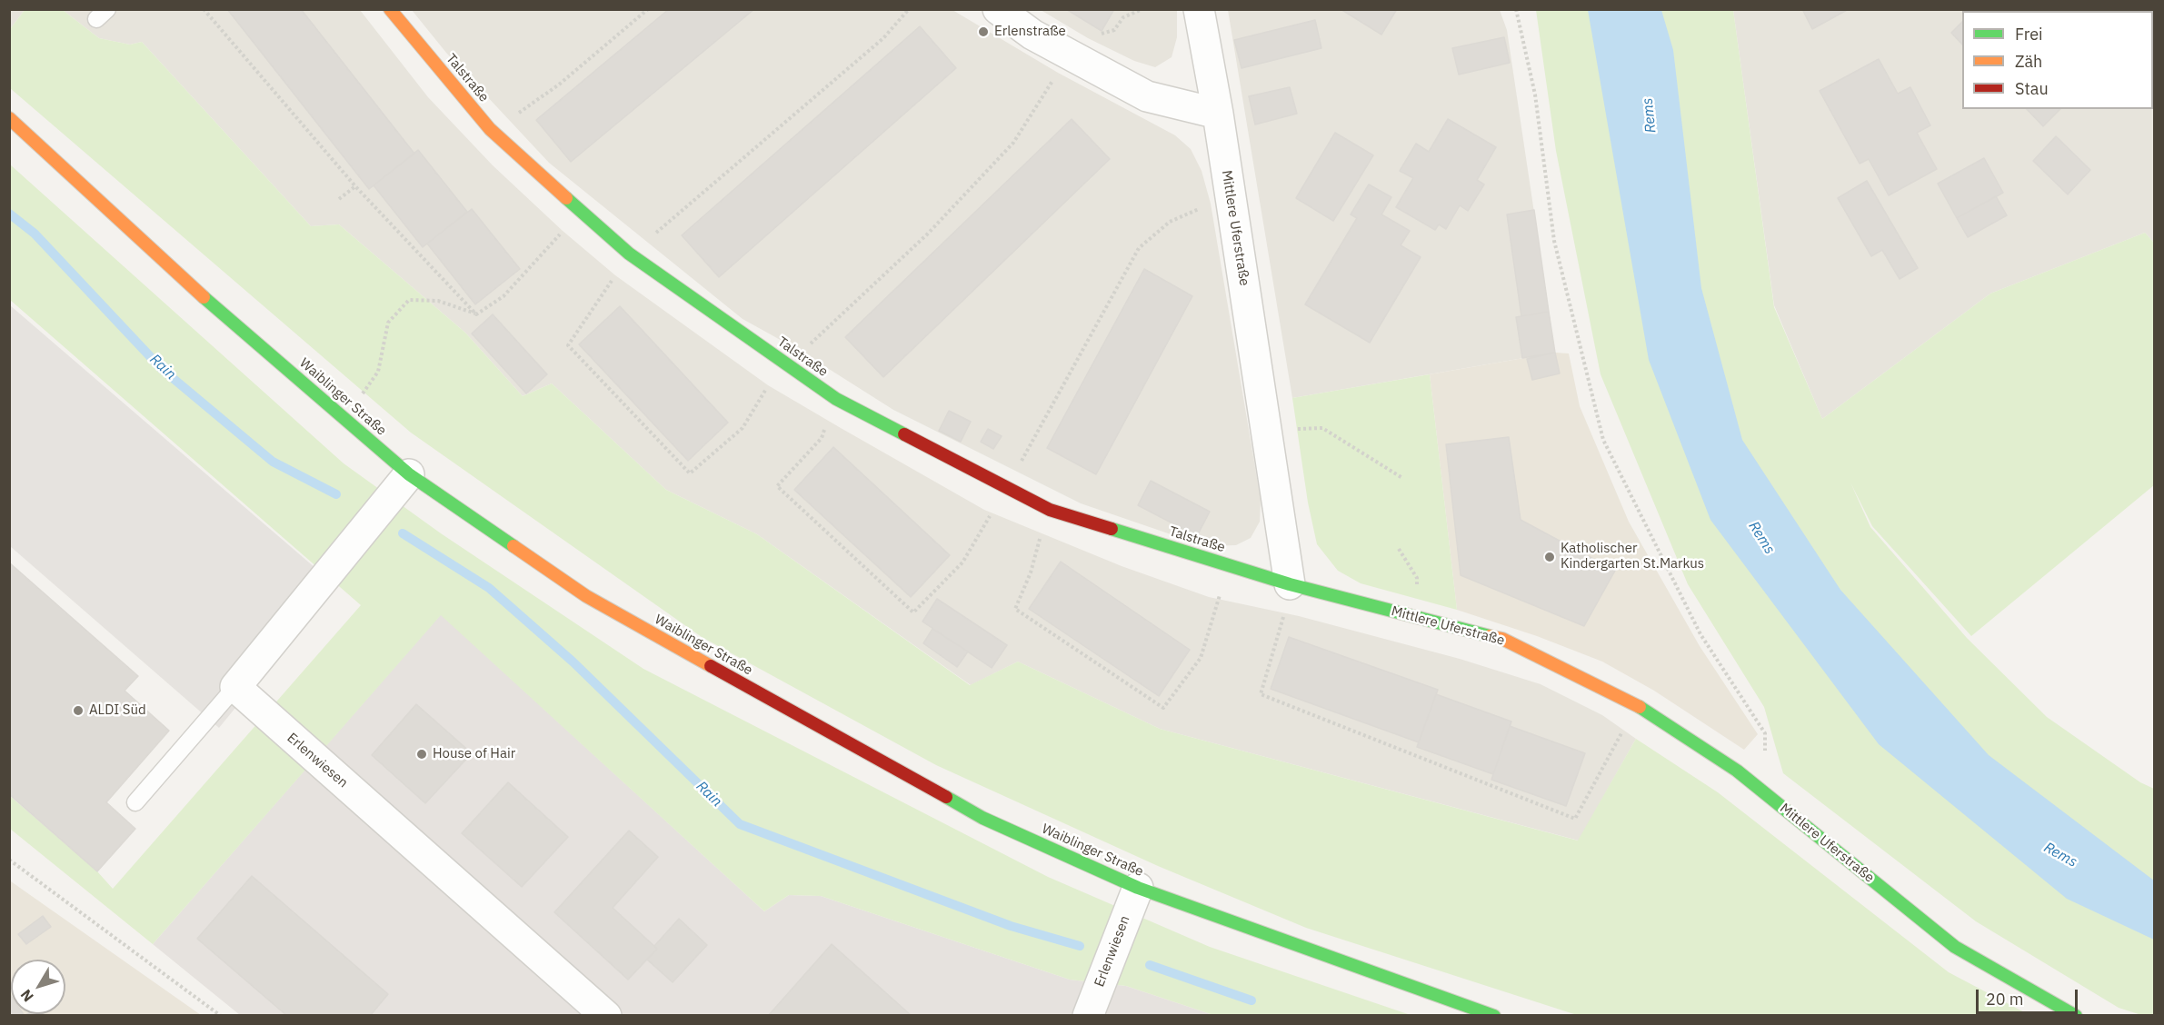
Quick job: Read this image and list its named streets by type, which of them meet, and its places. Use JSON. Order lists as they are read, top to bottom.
{
  "streets": {
    "street": [
      "Talstraße",
      "Mittlere Uferstraße",
      "Waiblinger Straße",
      "Erlenwiesen"
    ]
  },
  "crossings": [
    ["Talstraße", "Mittlere Uferstraße"],
    ["Waiblinger Straße", "Erlenwiesen"]
  ],
  "water": ["Rems", "Rain"],
  "places": [
    "Erlenstraße",
    "Katholischer Kindergarten St.Markus",
    "ALDI Süd",
    "House of Hair"
  ],
  "legend": ["Frei", "Zäh", "Stau"],
  "scale_bar": "20 m",
  "north": "bottom left"
}
